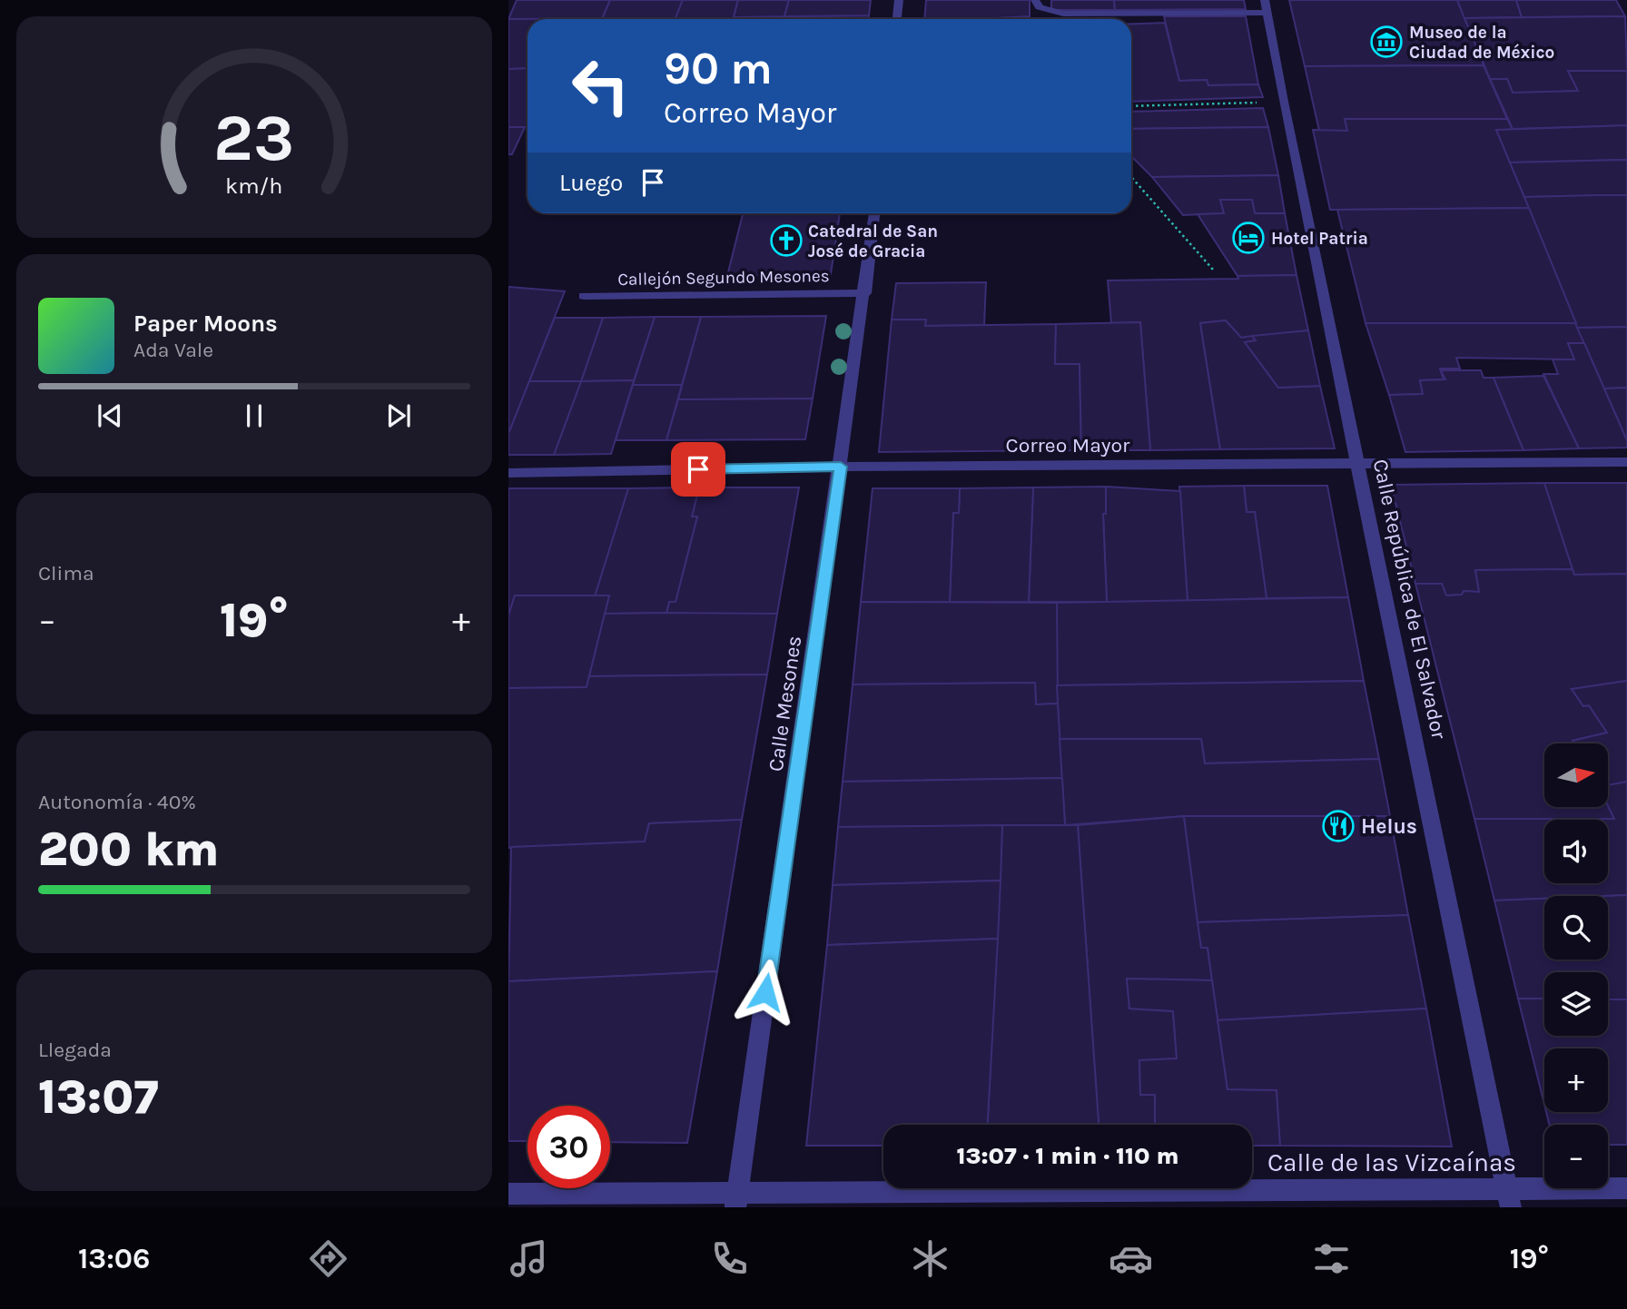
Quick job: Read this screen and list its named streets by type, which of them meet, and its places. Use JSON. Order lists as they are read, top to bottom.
{
  "streets": {
    "street": [
      "Callejón Segundo Mesones",
      "Correo Mayor",
      "Calle República de El Salvador",
      "Calle Mesones",
      "Calle de las Vizcaínas"
    ]
  },
  "crossings": [
    ["Callejón Segundo Mesones", "Calle Mesones"],
    ["Correo Mayor", "Calle República de El Salvador"],
    ["Correo Mayor", "Calle Mesones"],
    ["Calle República de El Salvador", "Calle de las Vizcaínas"],
    ["Calle Mesones", "Calle de las Vizcaínas"]
  ],
  "places": {
    "museum": ["Museo de la Ciudad de México"],
    "hotel": ["Hotel Patria"],
    "church": ["Catedral de San José de Gracia"],
    "restaurant": ["Helus"]
  },
  "north": "right",
  "page": {
    "turn": ["90 m", "Correo Mayor"],
    "then": "Luego",
    "song": ["Paper Moons", "Ada Vale"],
    "tile": [
      "Clima",
      ["Autonomía · 40%", "200 km"],
      ["Llegada", "13:07"]
    ],
    "heat": ["−", "19°", "+"],
    "map_buttons": ["+", "−"],
    "limit": "30",
    "trip": "13:07 · 1 min · 110 m",
    "tabs": ["13:06", "19°"],
    "gauge": ["23", "km/h"]
  }
}
